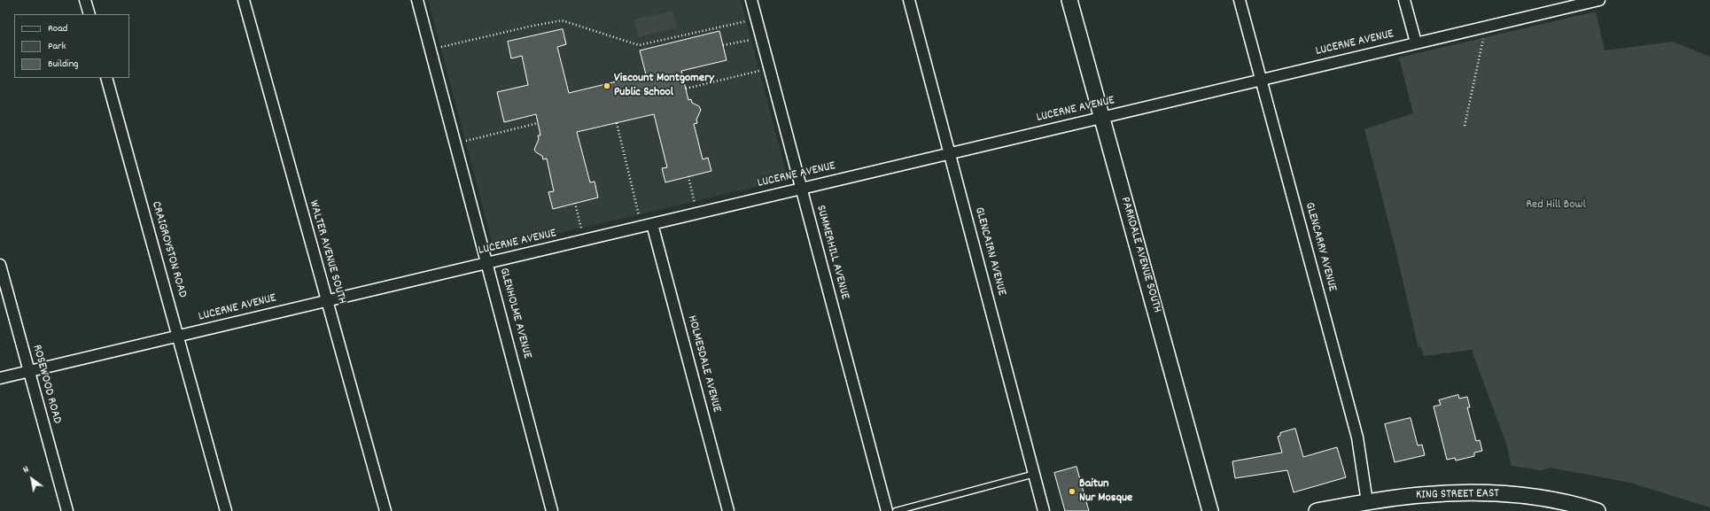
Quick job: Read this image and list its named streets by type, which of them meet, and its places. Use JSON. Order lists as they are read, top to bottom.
{
  "streets": {
    "main road": ["PARKDALE AVENUE SOUTH", "KING STREET EAST"],
    "street": [
      "LUCERNE AVENUE",
      "GLENCARRY AVENUE",
      "CRAIGROYSTON ROAD",
      "GLENCAIRN AVENUE",
      "WALTER AVENUE SOUTH",
      "SUMMERHILL AVENUE",
      "GLENHOLME AVENUE",
      "HOLMESDALE AVENUE",
      "ROSEWOOD ROAD"
    ]
  },
  "crossings": [
    ["LUCERNE AVENUE", "GLENCARRY AVENUE"],
    ["LUCERNE AVENUE", "CRAIGROYSTON ROAD"],
    ["LUCERNE AVENUE", "GLENCAIRN AVENUE"],
    ["LUCERNE AVENUE", "WALTER AVENUE SOUTH"],
    ["LUCERNE AVENUE", "SUMMERHILL AVENUE"],
    ["LUCERNE AVENUE", "PARKDALE AVENUE SOUTH"],
    ["LUCERNE AVENUE", "GLENHOLME AVENUE"],
    ["LUCERNE AVENUE", "HOLMESDALE AVENUE"],
    ["LUCERNE AVENUE", "ROSEWOOD ROAD"],
    ["GLENCARRY AVENUE", "KING STREET EAST"]
  ],
  "parks": ["Red Hill Bowl"],
  "places": ["Viscount Montgomery Public School", "Baitun Nur Mosque"],
  "legend": ["Road", "Park", "Building"],
  "north": "top left"
}
